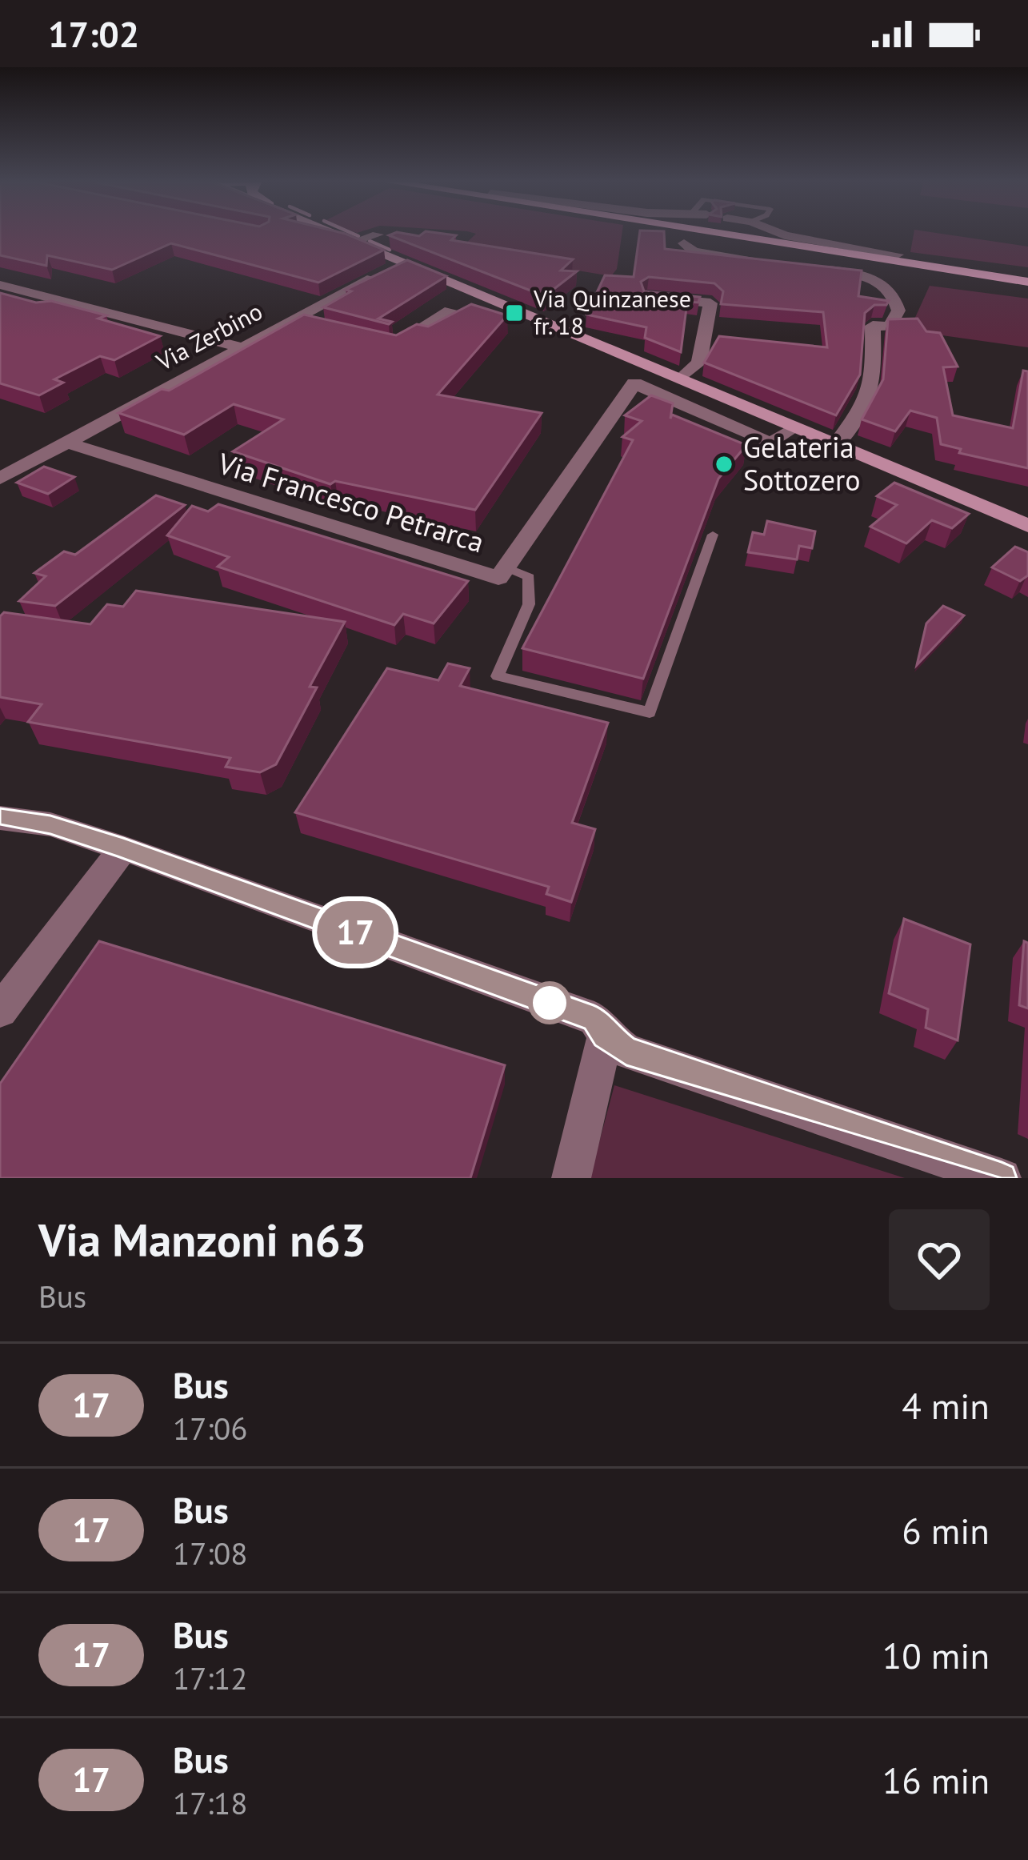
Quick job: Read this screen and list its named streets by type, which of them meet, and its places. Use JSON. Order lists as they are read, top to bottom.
{
  "streets": {
    "street": ["Via Zerbino", "Via Francesco Petrarca"]
  },
  "crossings": [
    ["Via Zerbino", "Via Francesco Petrarca"]
  ],
  "places": {
    "transit": ["Via Quinzanese fr. 18"],
    "other": ["Gelateria Sottozero"]
  },
  "lines": ["bus line 17"],
  "page": {
    "status": "17:02",
    "on_map": "17",
    "heading": ["Via Manzoni n63", "Bus"],
    "list": [
      {
        "mark": "17",
        "name": "Bus",
        "note": "17:06",
        "value": "4 min"
      },
      {
        "mark": "17",
        "name": "Bus",
        "note": "17:08",
        "value": "6 min"
      },
      {
        "mark": "17",
        "name": "Bus",
        "note": "17:12",
        "value": "10 min"
      },
      {
        "mark": "17",
        "name": "Bus",
        "note": "17:18",
        "value": "16 min"
      }
    ]
  }
}
